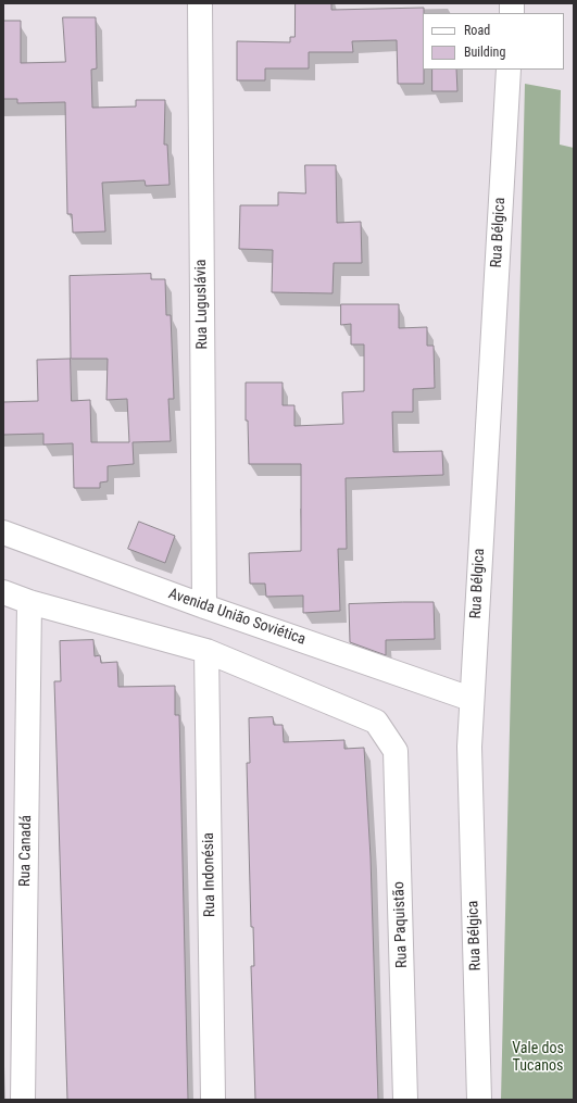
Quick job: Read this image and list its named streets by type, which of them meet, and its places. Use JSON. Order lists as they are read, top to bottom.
{
  "streets": {
    "street": [
      "Rua Bélgica",
      "Rua Luguslávia",
      "Avenida União Soviética",
      "Rua Canadá",
      "Rua Indonésia",
      "Rua Paquistão"
    ]
  },
  "crossings": [
    ["Rua Bélgica", "Avenida União Soviética"],
    ["Rua Luguslávia", "Avenida União Soviética"],
    ["Rua Indonésia", "Rua Paquistão"]
  ],
  "parks": ["Vale dos Tucanos"],
  "legend": ["Road", "Building"]
}
